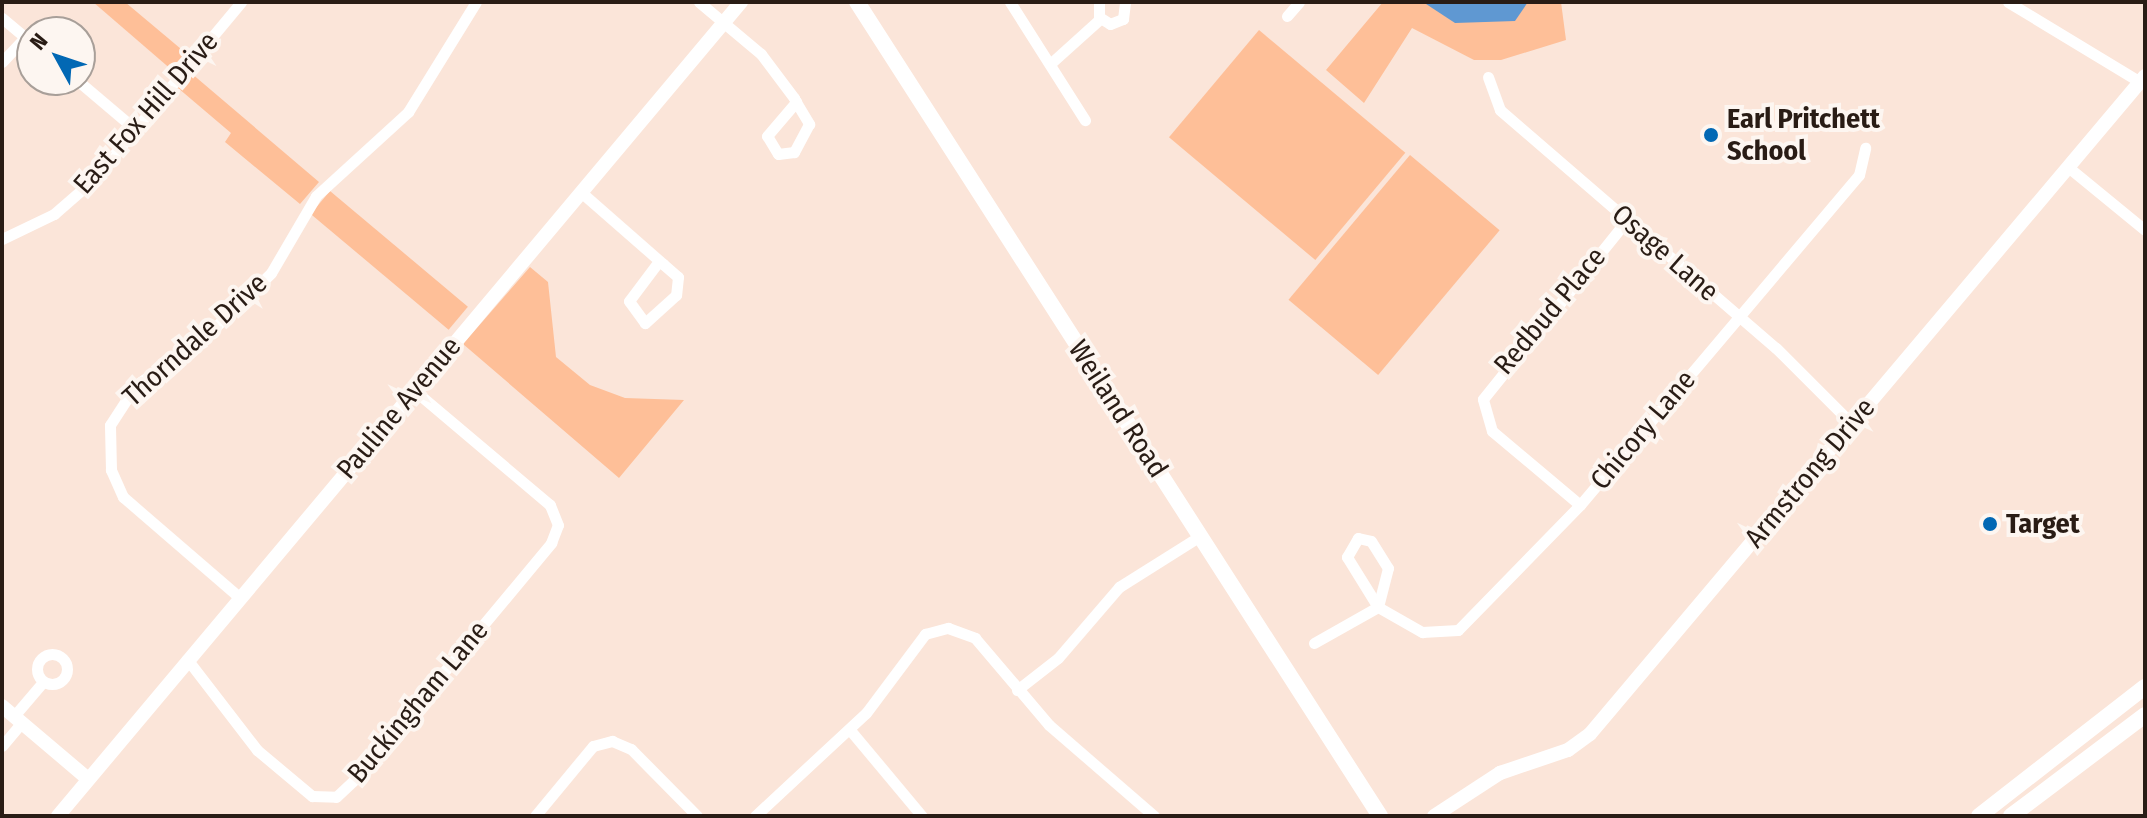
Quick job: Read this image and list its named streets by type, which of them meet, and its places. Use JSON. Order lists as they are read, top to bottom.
{
  "streets": {
    "main road": ["Weiland Road"],
    "street": [
      "East Fox Hill Drive",
      "Osage Lane",
      "Redbud Place",
      "Thorndale Drive",
      "Pauline Avenue",
      "Chicory Lane",
      "Armstrong Drive",
      "Buckingham Lane"
    ]
  },
  "crossings": [
    ["Osage Lane", "Redbud Place"],
    ["Osage Lane", "Chicory Lane"],
    ["Osage Lane", "Armstrong Drive"],
    ["Redbud Place", "Chicory Lane"],
    ["Thorndale Drive", "Pauline Avenue"],
    ["Pauline Avenue", "Buckingham Lane"]
  ],
  "places": ["Earl Pritchett School", "Target"],
  "north": "top left"
}
